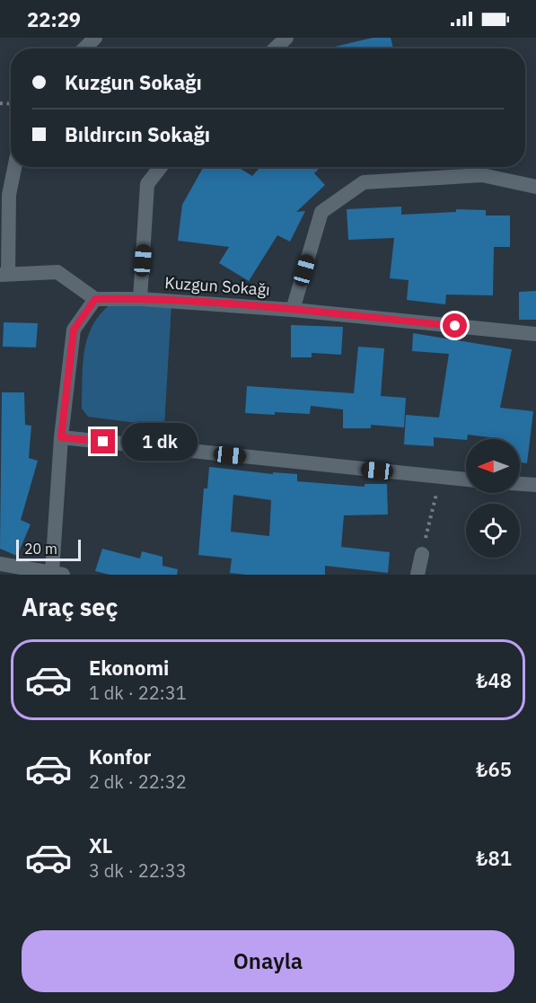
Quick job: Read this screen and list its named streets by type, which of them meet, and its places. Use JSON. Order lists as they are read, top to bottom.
{
  "streets": {
    "street": ["Kuzgun Sokağı"]
  },
  "scale_bar": "20 m",
  "north": "left",
  "page": {
    "status": "22:29",
    "banner": ["Kuzgun Sokağı", "Bıldırcın Sokağı"],
    "bubble": "1 dk",
    "scale": "20 m",
    "heading": "Araç seç",
    "list": [
      {
        "name": "Ekonomi",
        "note": "1 dk · 22:31",
        "value": "₺48"
      },
      {
        "name": "Konfor",
        "note": "2 dk · 22:32",
        "value": "₺65"
      },
      {
        "name": "XL",
        "note": "3 dk · 22:33",
        "value": "₺81"
      }
    ],
    "buttons": "Onayla"
  }
}
